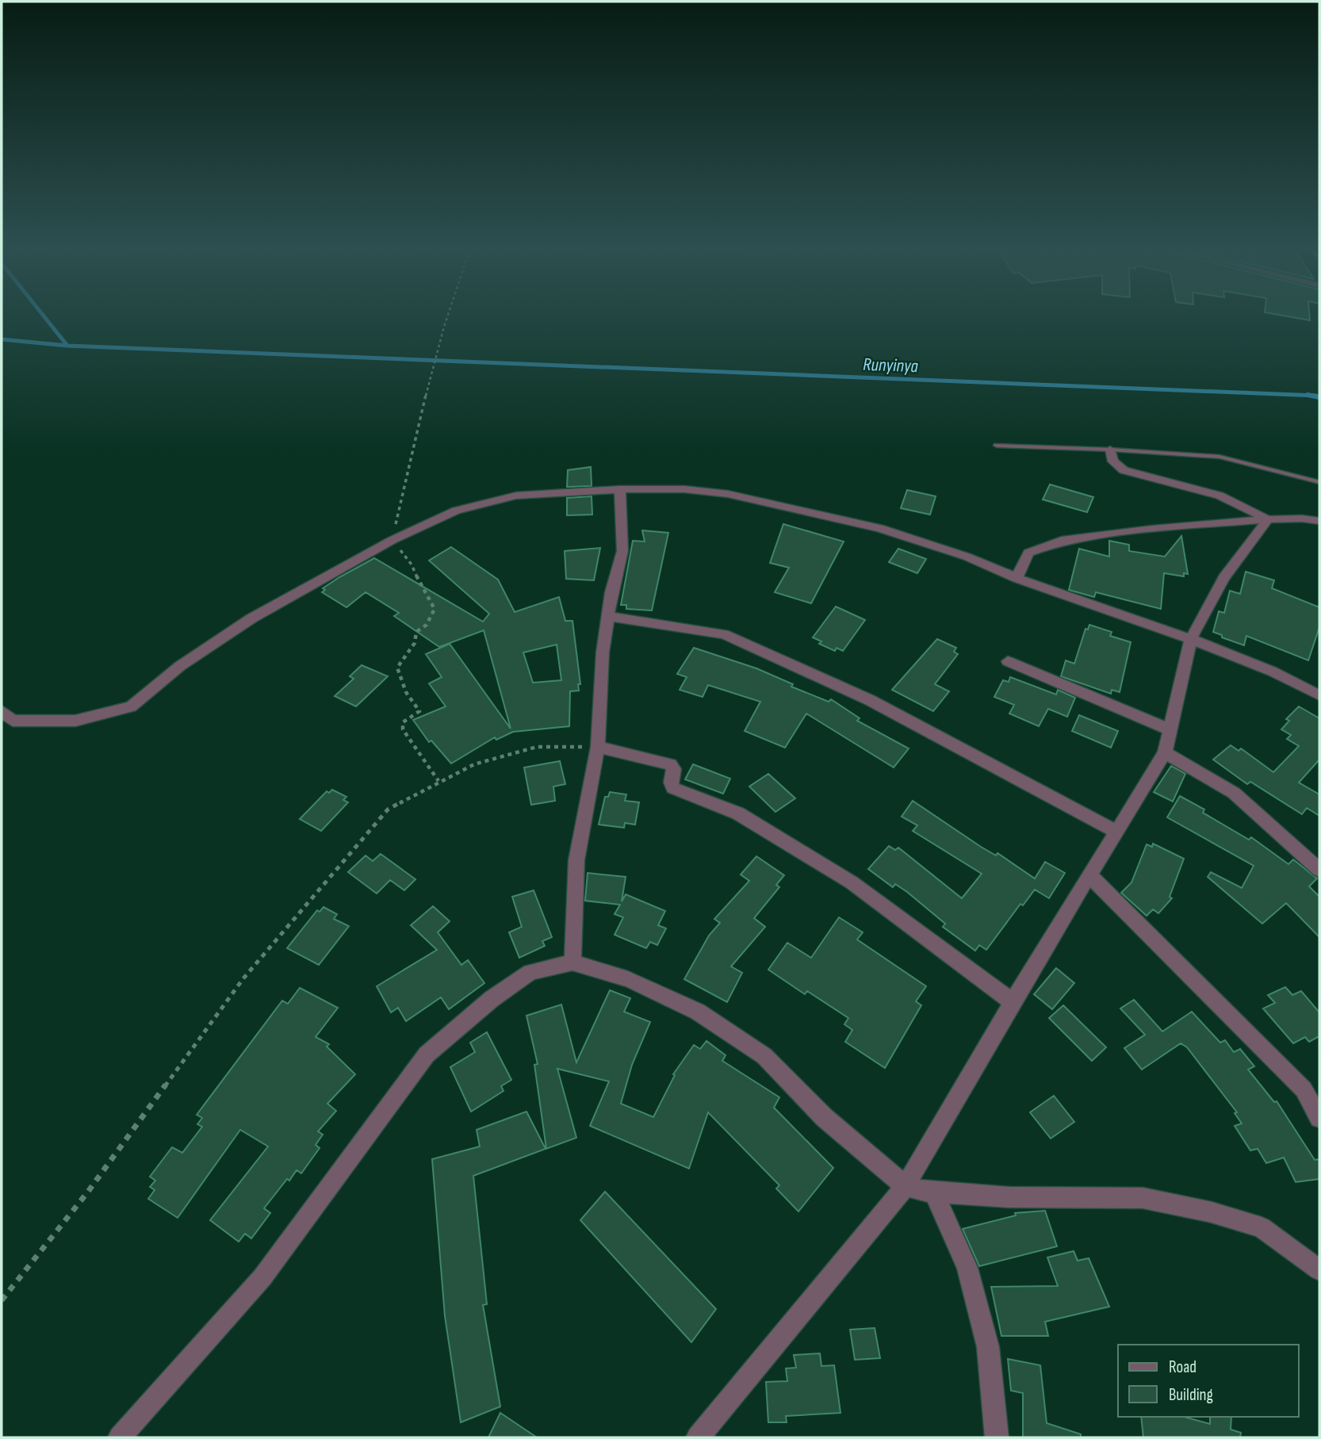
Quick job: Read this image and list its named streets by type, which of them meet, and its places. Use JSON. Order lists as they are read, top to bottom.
{
  "water": ["Runyinya"],
  "legend": ["Road", "Building"]
}
